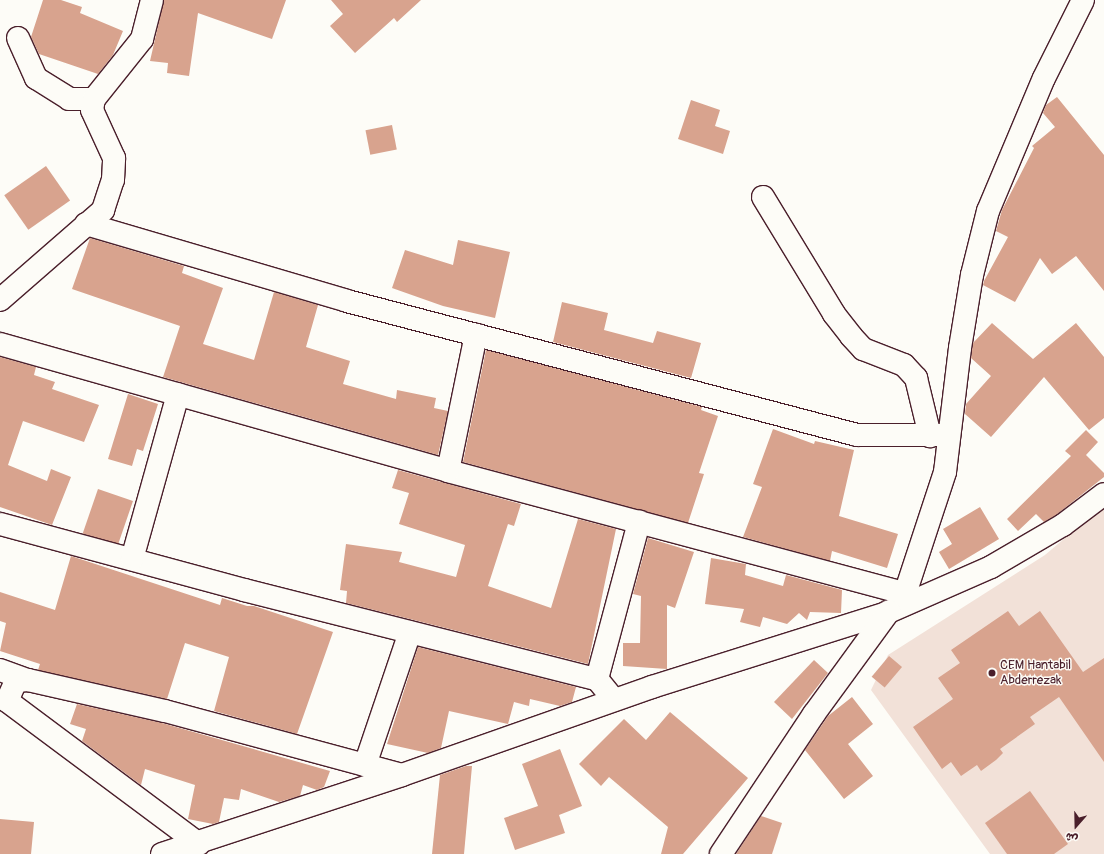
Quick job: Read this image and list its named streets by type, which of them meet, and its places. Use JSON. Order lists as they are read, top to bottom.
{
  "places": ["CEM Hantabil Abderrezak"],
  "north": "bottom"
}
